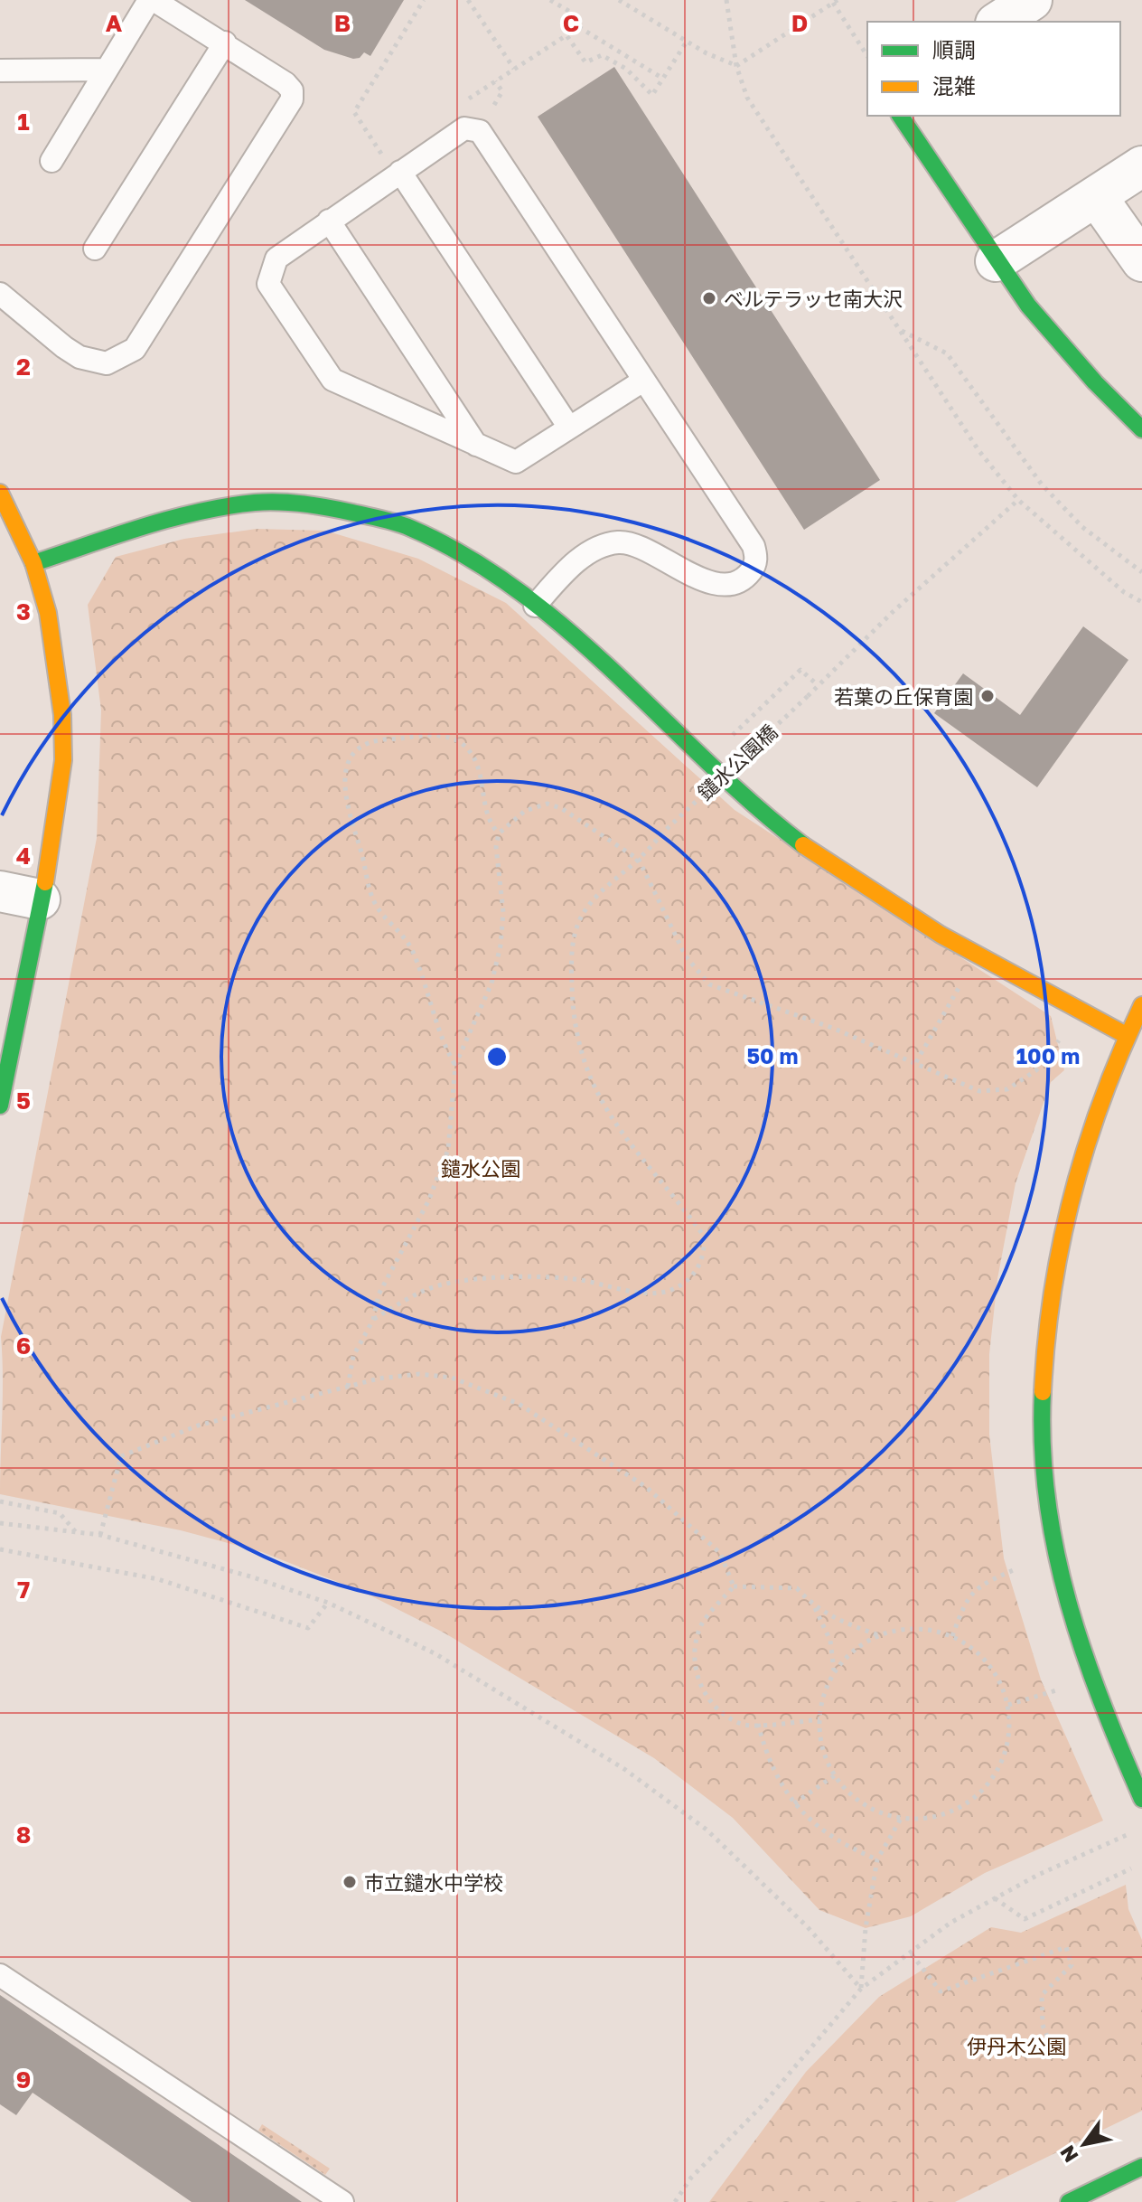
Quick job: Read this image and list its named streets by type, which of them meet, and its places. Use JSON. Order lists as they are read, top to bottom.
{
  "streets": {
    "path": ["鑓水公園橋"]
  },
  "parks": ["鑓水公園", "伊丹木公園"],
  "places": ["ベルテラッセ南大沢", "若葉の丘保育園", "市立鑓水中学校"],
  "legend": ["順調", "混雑"],
  "north": "bottom left",
  "grid": {
    "columns": [
      "A",
      "B",
      "C",
      "D"
    ],
    "rows": [
      "1",
      "2",
      "3",
      "4",
      "5",
      "6",
      "7",
      "8",
      "9"
    ]
  },
  "rings": ["50 m", "100 m"]
}
